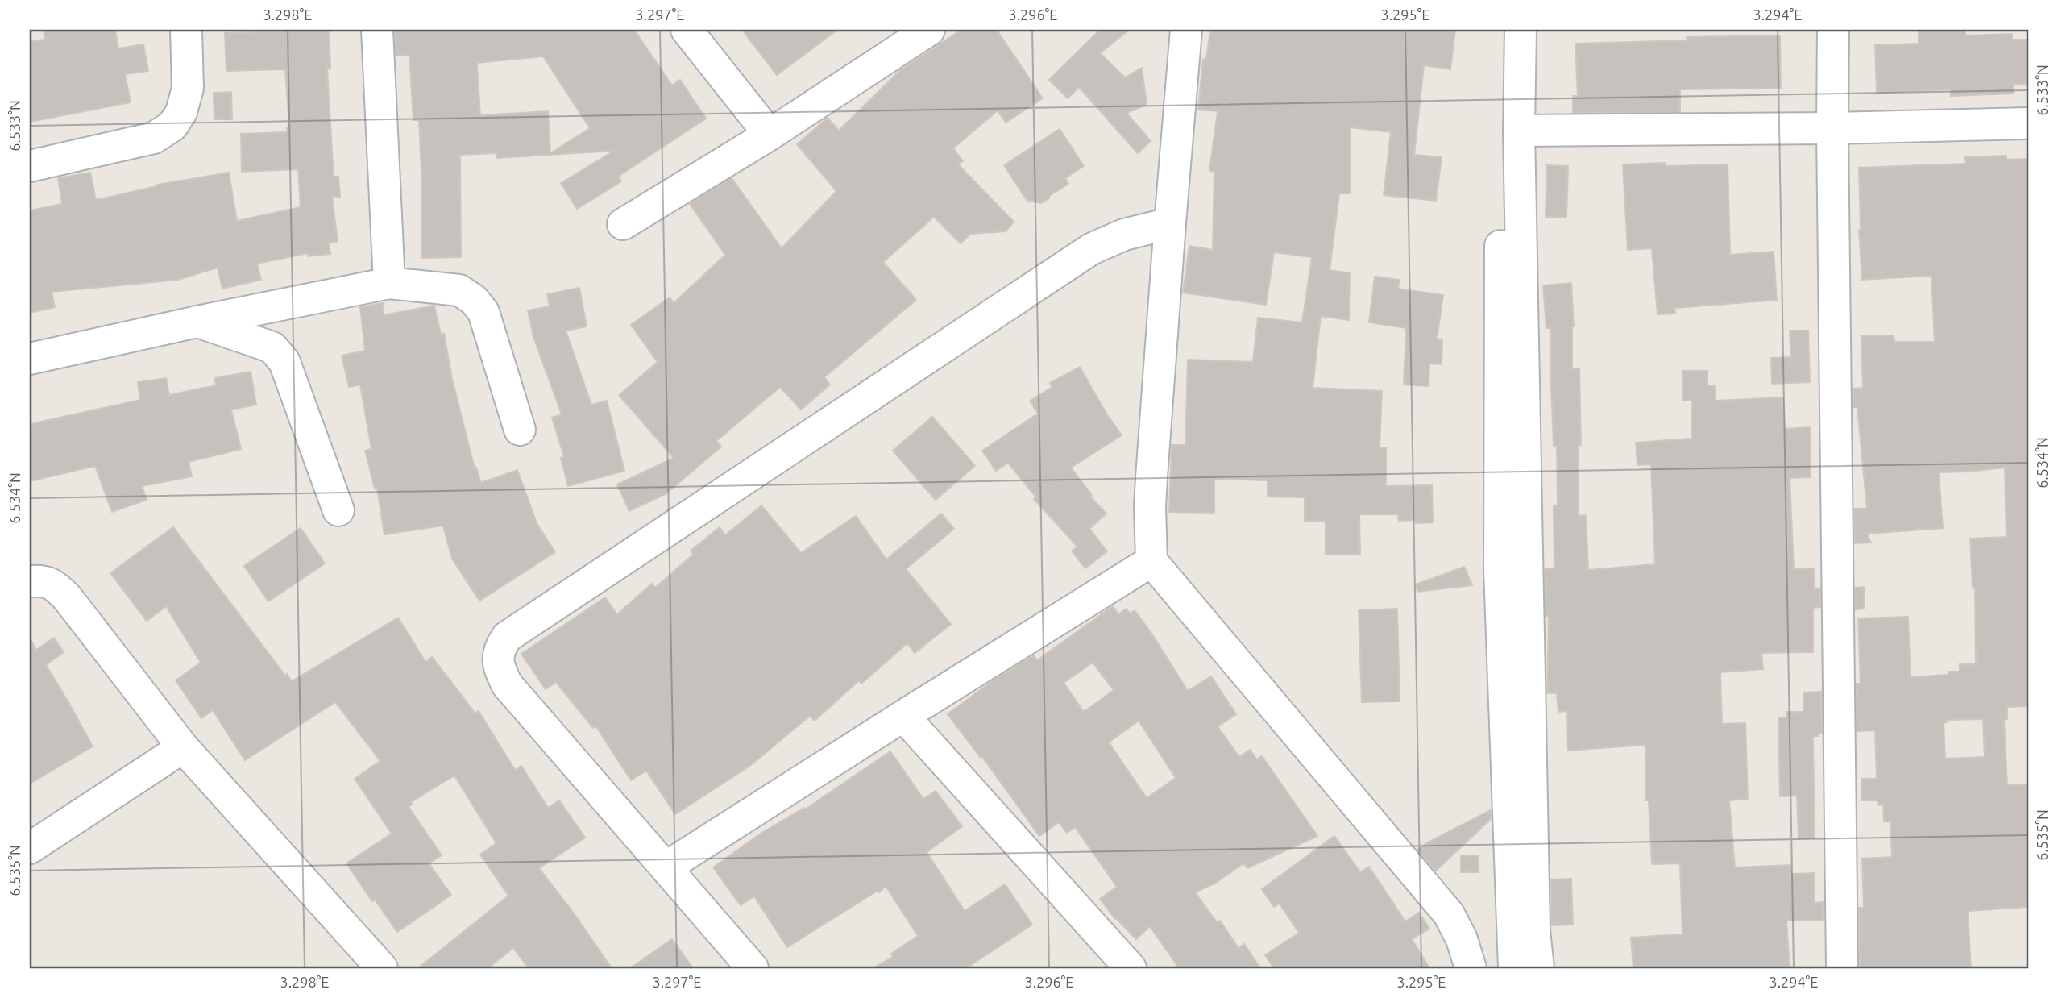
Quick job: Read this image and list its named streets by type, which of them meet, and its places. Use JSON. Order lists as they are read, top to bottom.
{
  "coordinates": [
    "3.298°E",
    "3.297°E",
    "3.296°E",
    "3.295°E",
    "3.294°E",
    "6.533°N",
    "6.534°N",
    "6.535°N"
  ]
}
